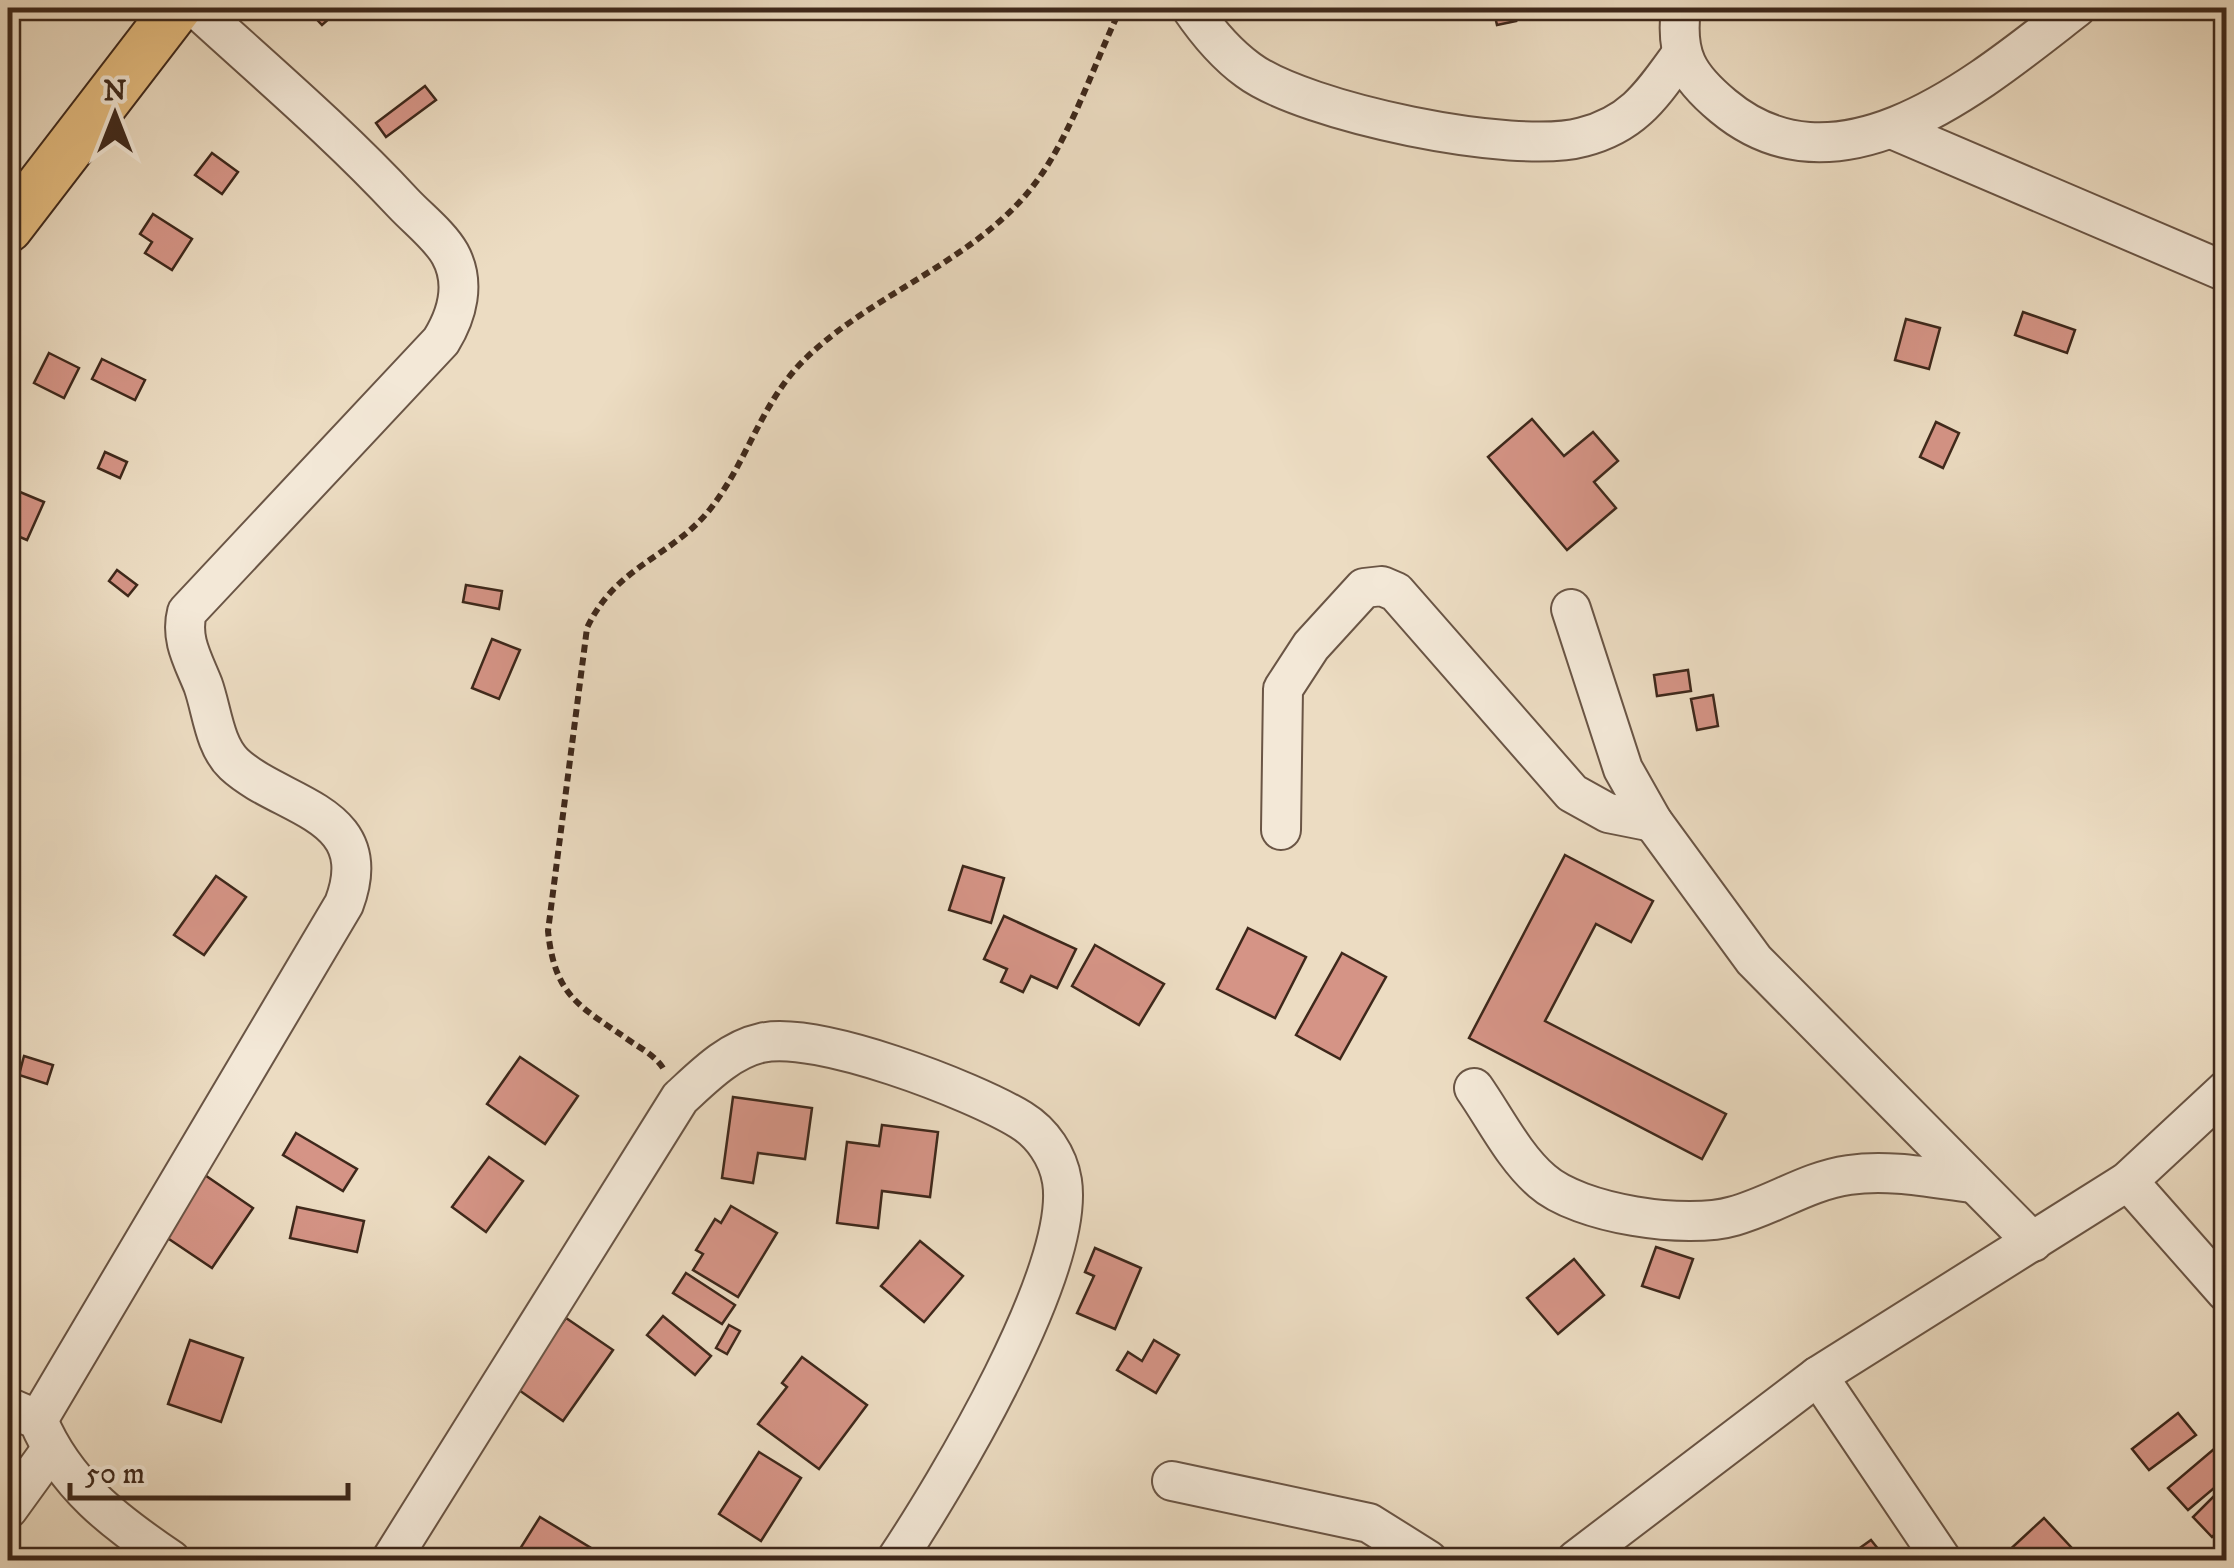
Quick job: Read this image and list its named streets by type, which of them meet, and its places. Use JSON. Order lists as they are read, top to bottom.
{
  "scale_bar": "50 m",
  "north": "top"
}
